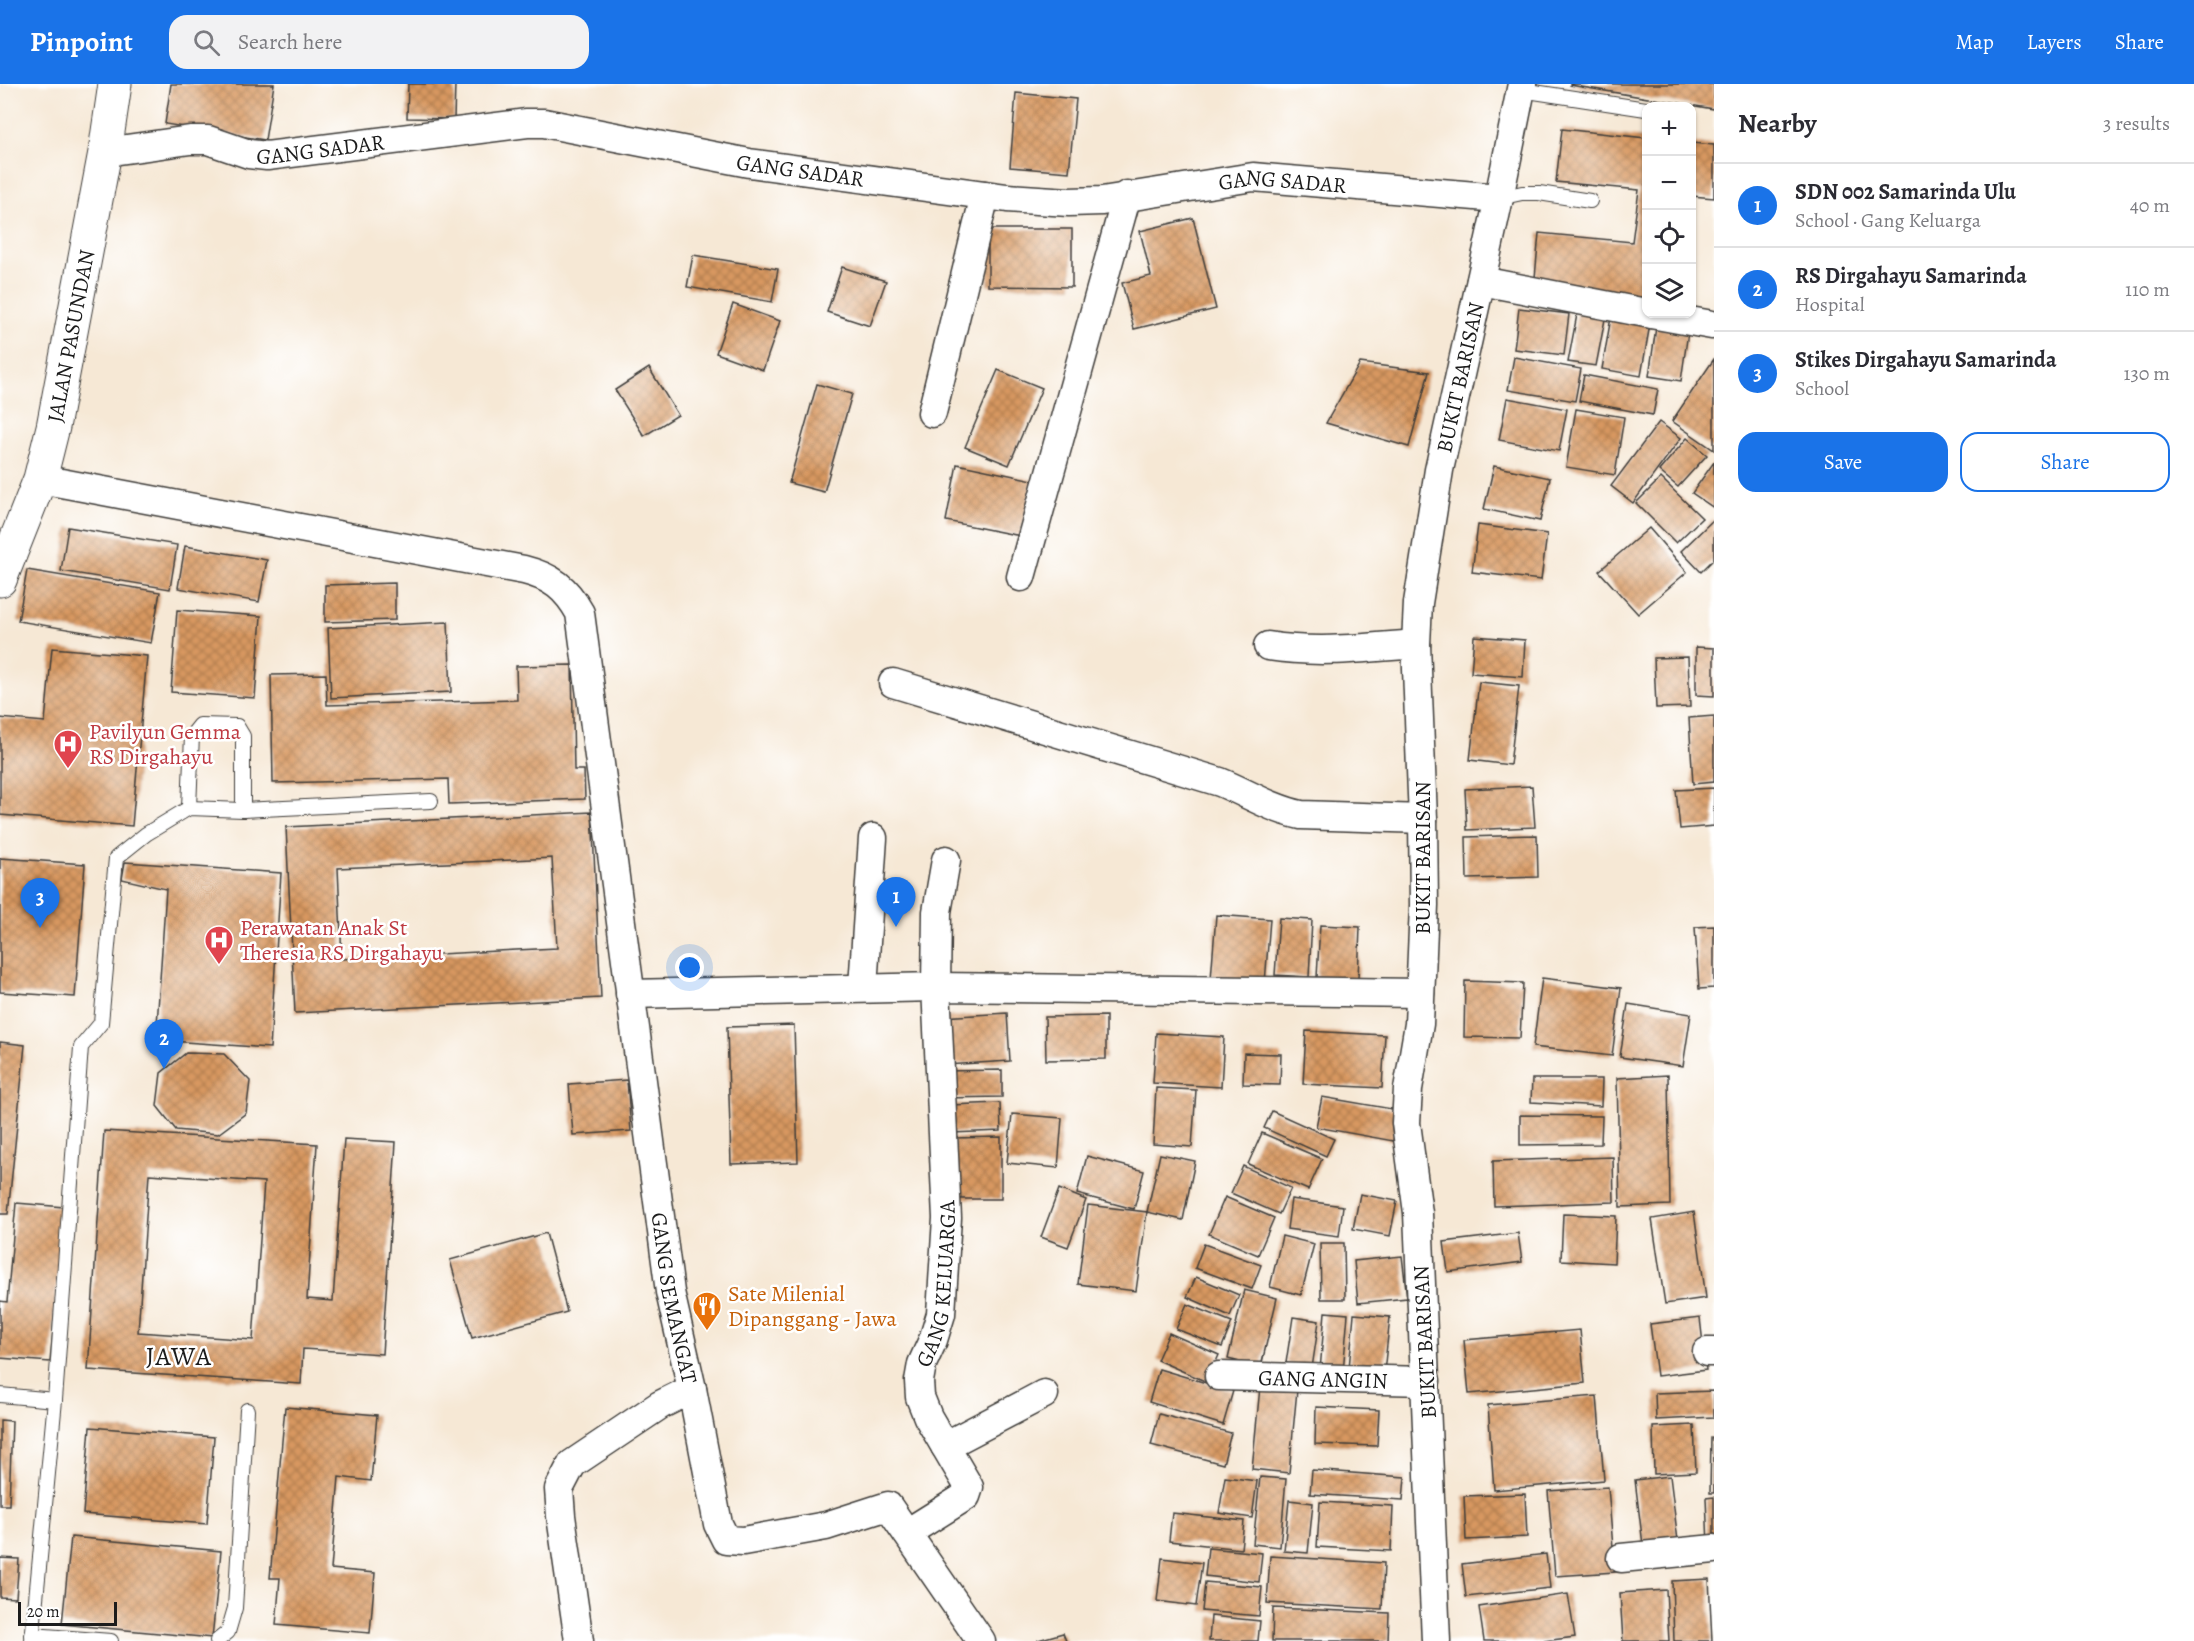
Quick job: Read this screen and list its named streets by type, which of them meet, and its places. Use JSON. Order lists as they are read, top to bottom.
{
  "streets": {
    "street": [
      "GANG SADAR",
      "JALAN PASUNDAN",
      "BUKIT BARISAN",
      "GANG KELUARGA",
      "GANG SEMANGAT",
      "GANG ANGIN"
    ]
  },
  "crossings": [
    ["GANG SADAR", "JALAN PASUNDAN"],
    ["GANG SADAR", "BUKIT BARISAN"],
    ["JALAN PASUNDAN", "GANG SEMANGAT"],
    ["BUKIT BARISAN", "GANG ANGIN"]
  ],
  "districts": ["JAWA"],
  "places": {
    "hospital": ["Pavilyun Gemma RS Dirgahayu", "Perawatan Anak St Theresia RS Dirgahayu"],
    "restaurant": ["Sate Milenial Dipanggang - Jawa"]
  },
  "scale_bar": "20 m",
  "page": {
    "header": "Pinpoint",
    "search": "Search here",
    "nav": ["Map", "Layers", "Share"],
    "heading": ["Nearby", "3 results"],
    "map_buttons": ["+", "−"],
    "list": [
      {
        "mark": "1",
        "name": "SDN 002 Samarinda Ulu",
        "note": "School · Gang Keluarga",
        "value": "40 m"
      },
      {
        "mark": "2",
        "name": "RS Dirgahayu Samarinda",
        "note": "Hospital",
        "value": "110 m"
      },
      {
        "mark": "3",
        "name": "Stikes Dirgahayu Samarinda",
        "note": "School",
        "value": "130 m"
      }
    ],
    "buttons": ["Save", "Share"],
    "pins": ["1", "3", "2"],
    "scale": "20 m"
  }
}
